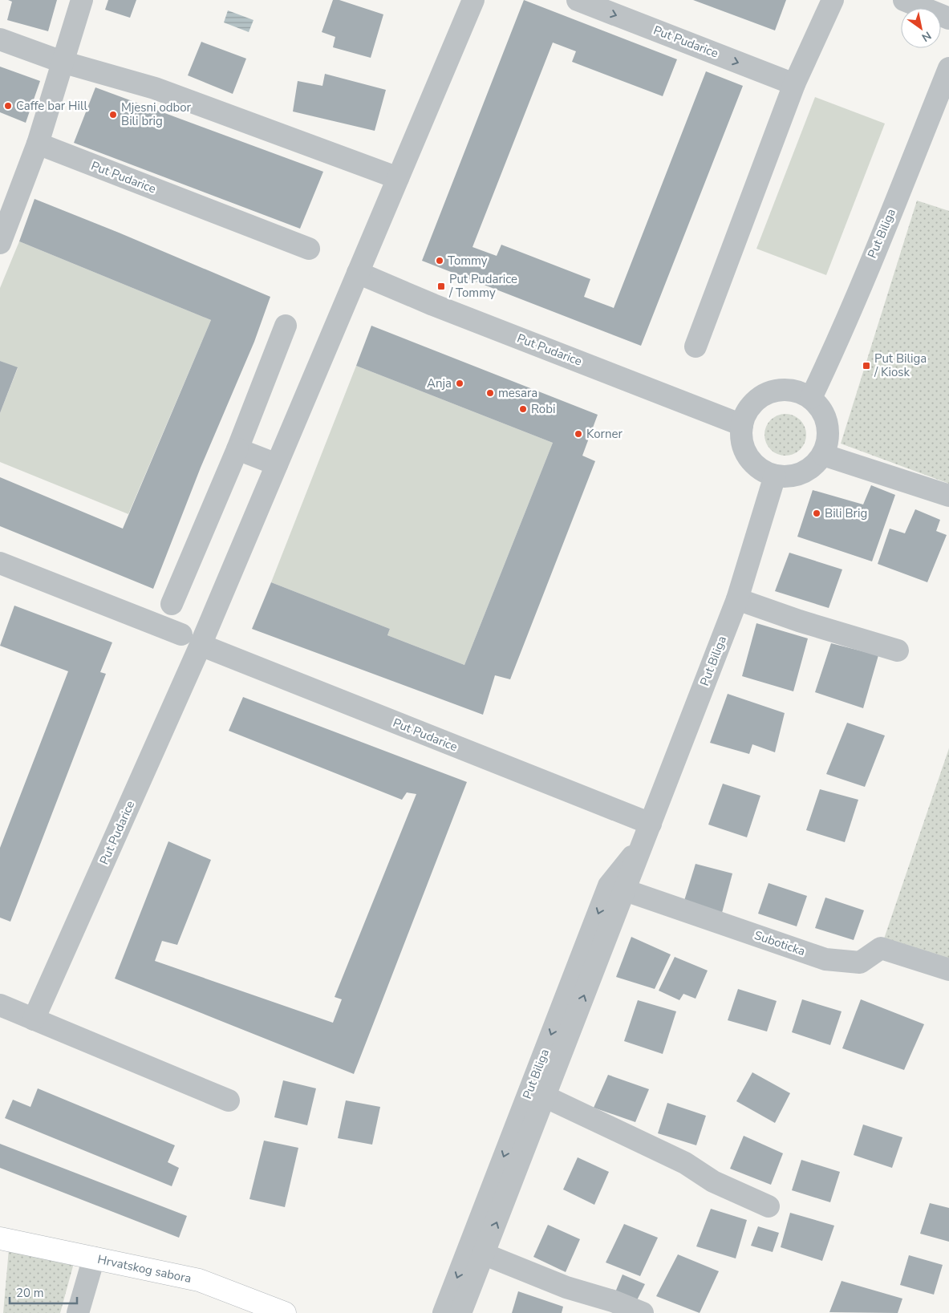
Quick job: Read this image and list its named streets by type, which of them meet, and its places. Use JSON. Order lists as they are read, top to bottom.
{
  "streets": {
    "main road": ["Hrvatskog sabora"],
    "street": ["Put Pudarice", "Put Biliga", "Suboticka"]
  },
  "crossings": [
    ["Put Pudarice", "Put Biliga"],
    ["Put Biliga", "Suboticka"]
  ],
  "places": {
    "other": [
      "Caffe bar Hill",
      "Mjesni odbor Bili brig",
      "Tommy",
      "Anja",
      "mesara",
      "Robi",
      "Korner",
      "Bili Brig"
    ],
    "transit": ["Put Pudarice / Tommy", "Put Biliga / Kiosk"]
  },
  "scale_bar": "20 m",
  "north": "bottom right"
}
